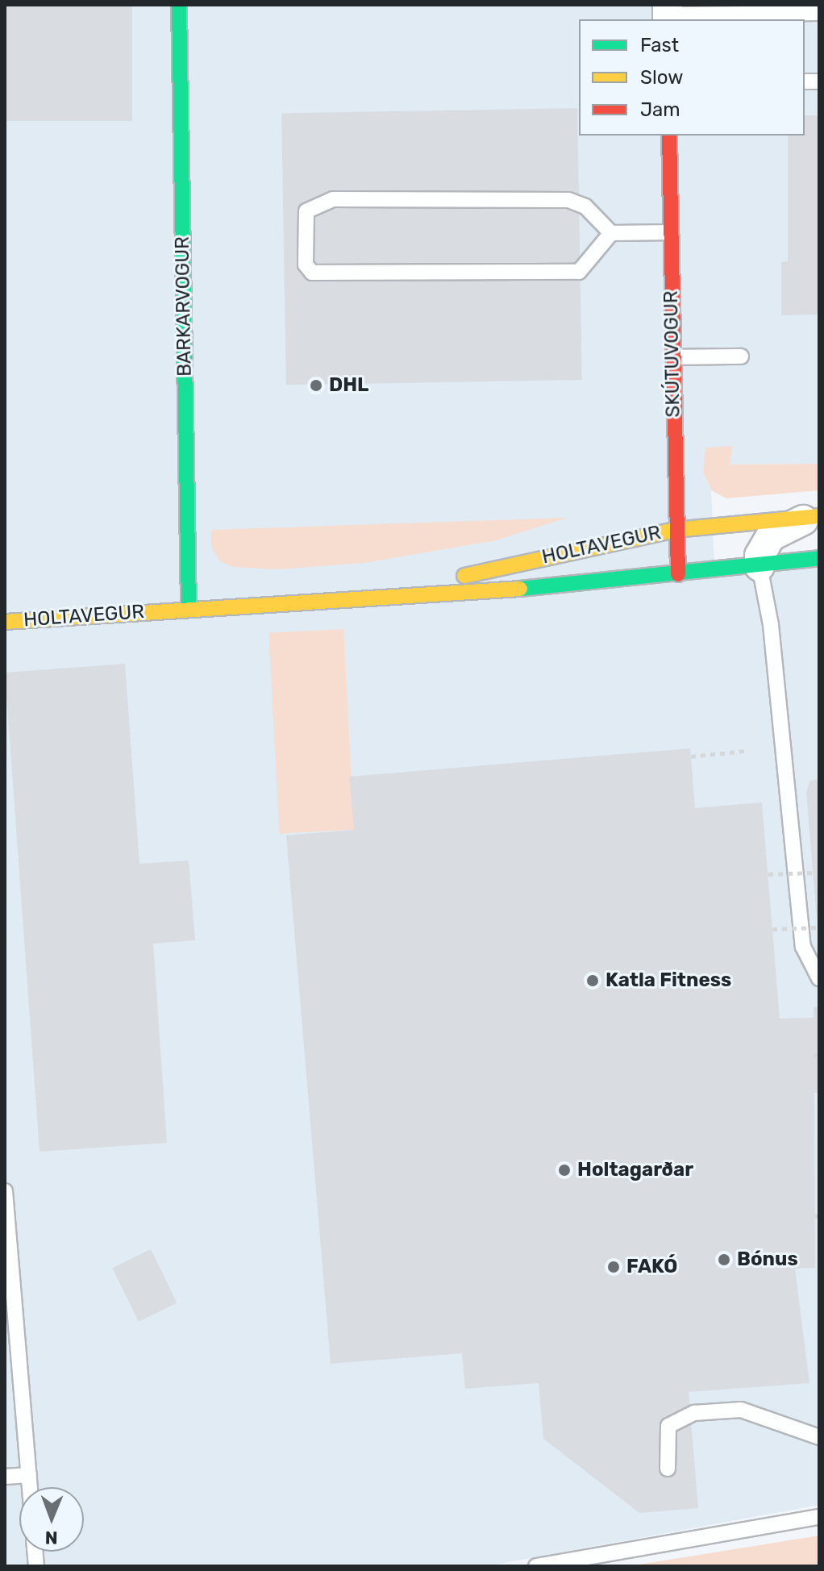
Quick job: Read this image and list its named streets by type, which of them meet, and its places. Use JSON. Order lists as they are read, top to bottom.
{
  "streets": {
    "main road": ["BARKARVOGUR", "SKÚTUVOGUR", "HOLTAVEGUR"]
  },
  "crossings": [
    ["BARKARVOGUR", "HOLTAVEGUR"],
    ["SKÚTUVOGUR", "HOLTAVEGUR"]
  ],
  "places": [
    "DHL",
    "Katla Fitness",
    "Holtagarðar",
    "Bónus",
    "FAKÓ"
  ],
  "legend": ["Fast", "Slow", "Jam"],
  "north": "bottom"
}
